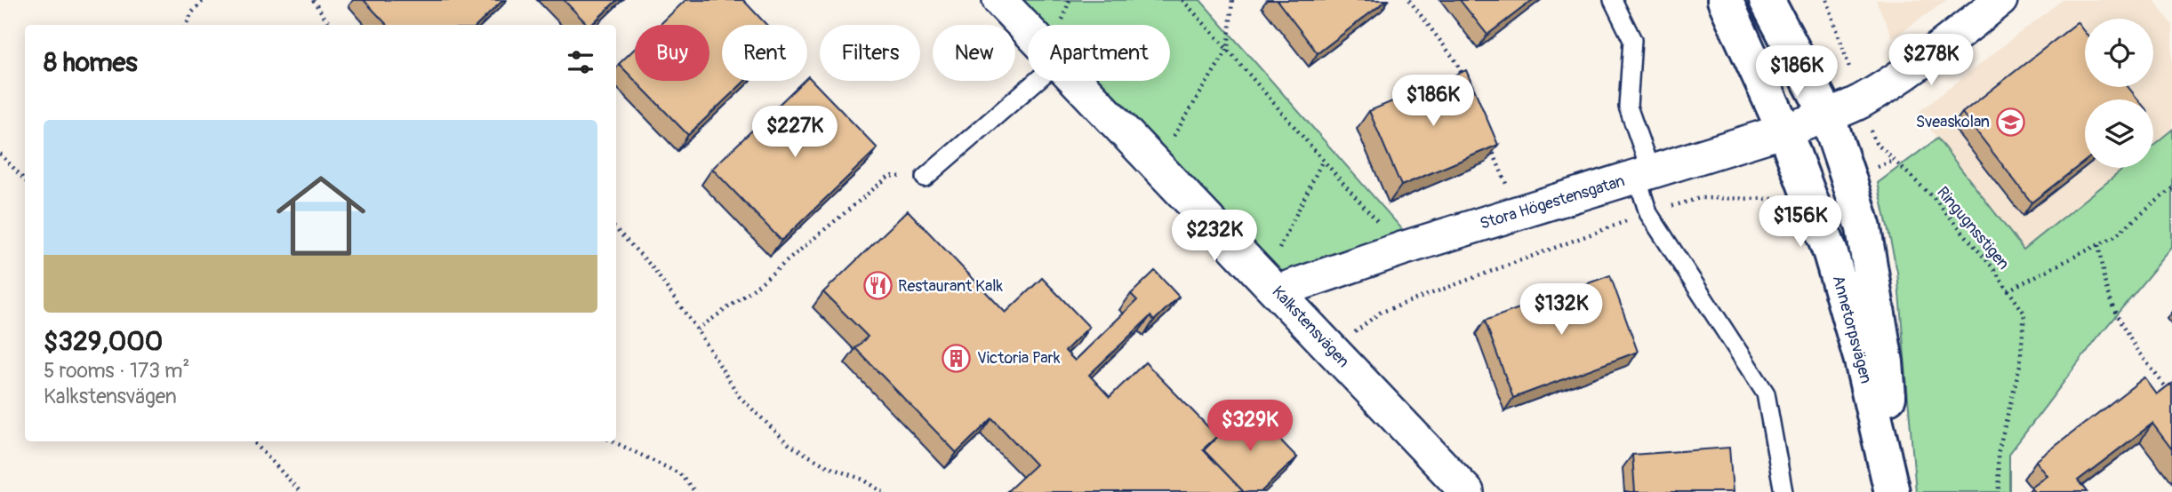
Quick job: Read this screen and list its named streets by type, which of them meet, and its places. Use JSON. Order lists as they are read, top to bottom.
{
  "streets": {
    "main road": ["Annetorpsvägen"],
    "street": ["Stora Högestensgatan", "Kalkstensvägen"],
    "path": ["Ringugnsstigen"]
  },
  "crossings": [
    ["Stora Högestensgatan", "Ringugnsstigen"],
    ["Stora Högestensgatan", "Kalkstensvägen"],
    ["Stora Högestensgatan", "Annetorpsvägen"]
  ],
  "places": {
    "school or university": ["Sveaskolan"],
    "restaurant": ["Restaurant Kalk"],
    "building": ["Victoria Park"]
  },
  "page": {
    "chip": [
      "Buy",
      "Rent",
      "Filters",
      "New",
      "Apartment"
    ],
    "heading": "8 homes",
    "price": [
      "$278K",
      "$186K",
      "$186K",
      "$227K",
      "$156K",
      "$232K",
      "$132K",
      "$329K"
    ],
    "list": [
      {
        "name": "$329,000",
        "note": "5 rooms · 173 m² · Kalkstensvägen"
      }
    ]
  }
}
